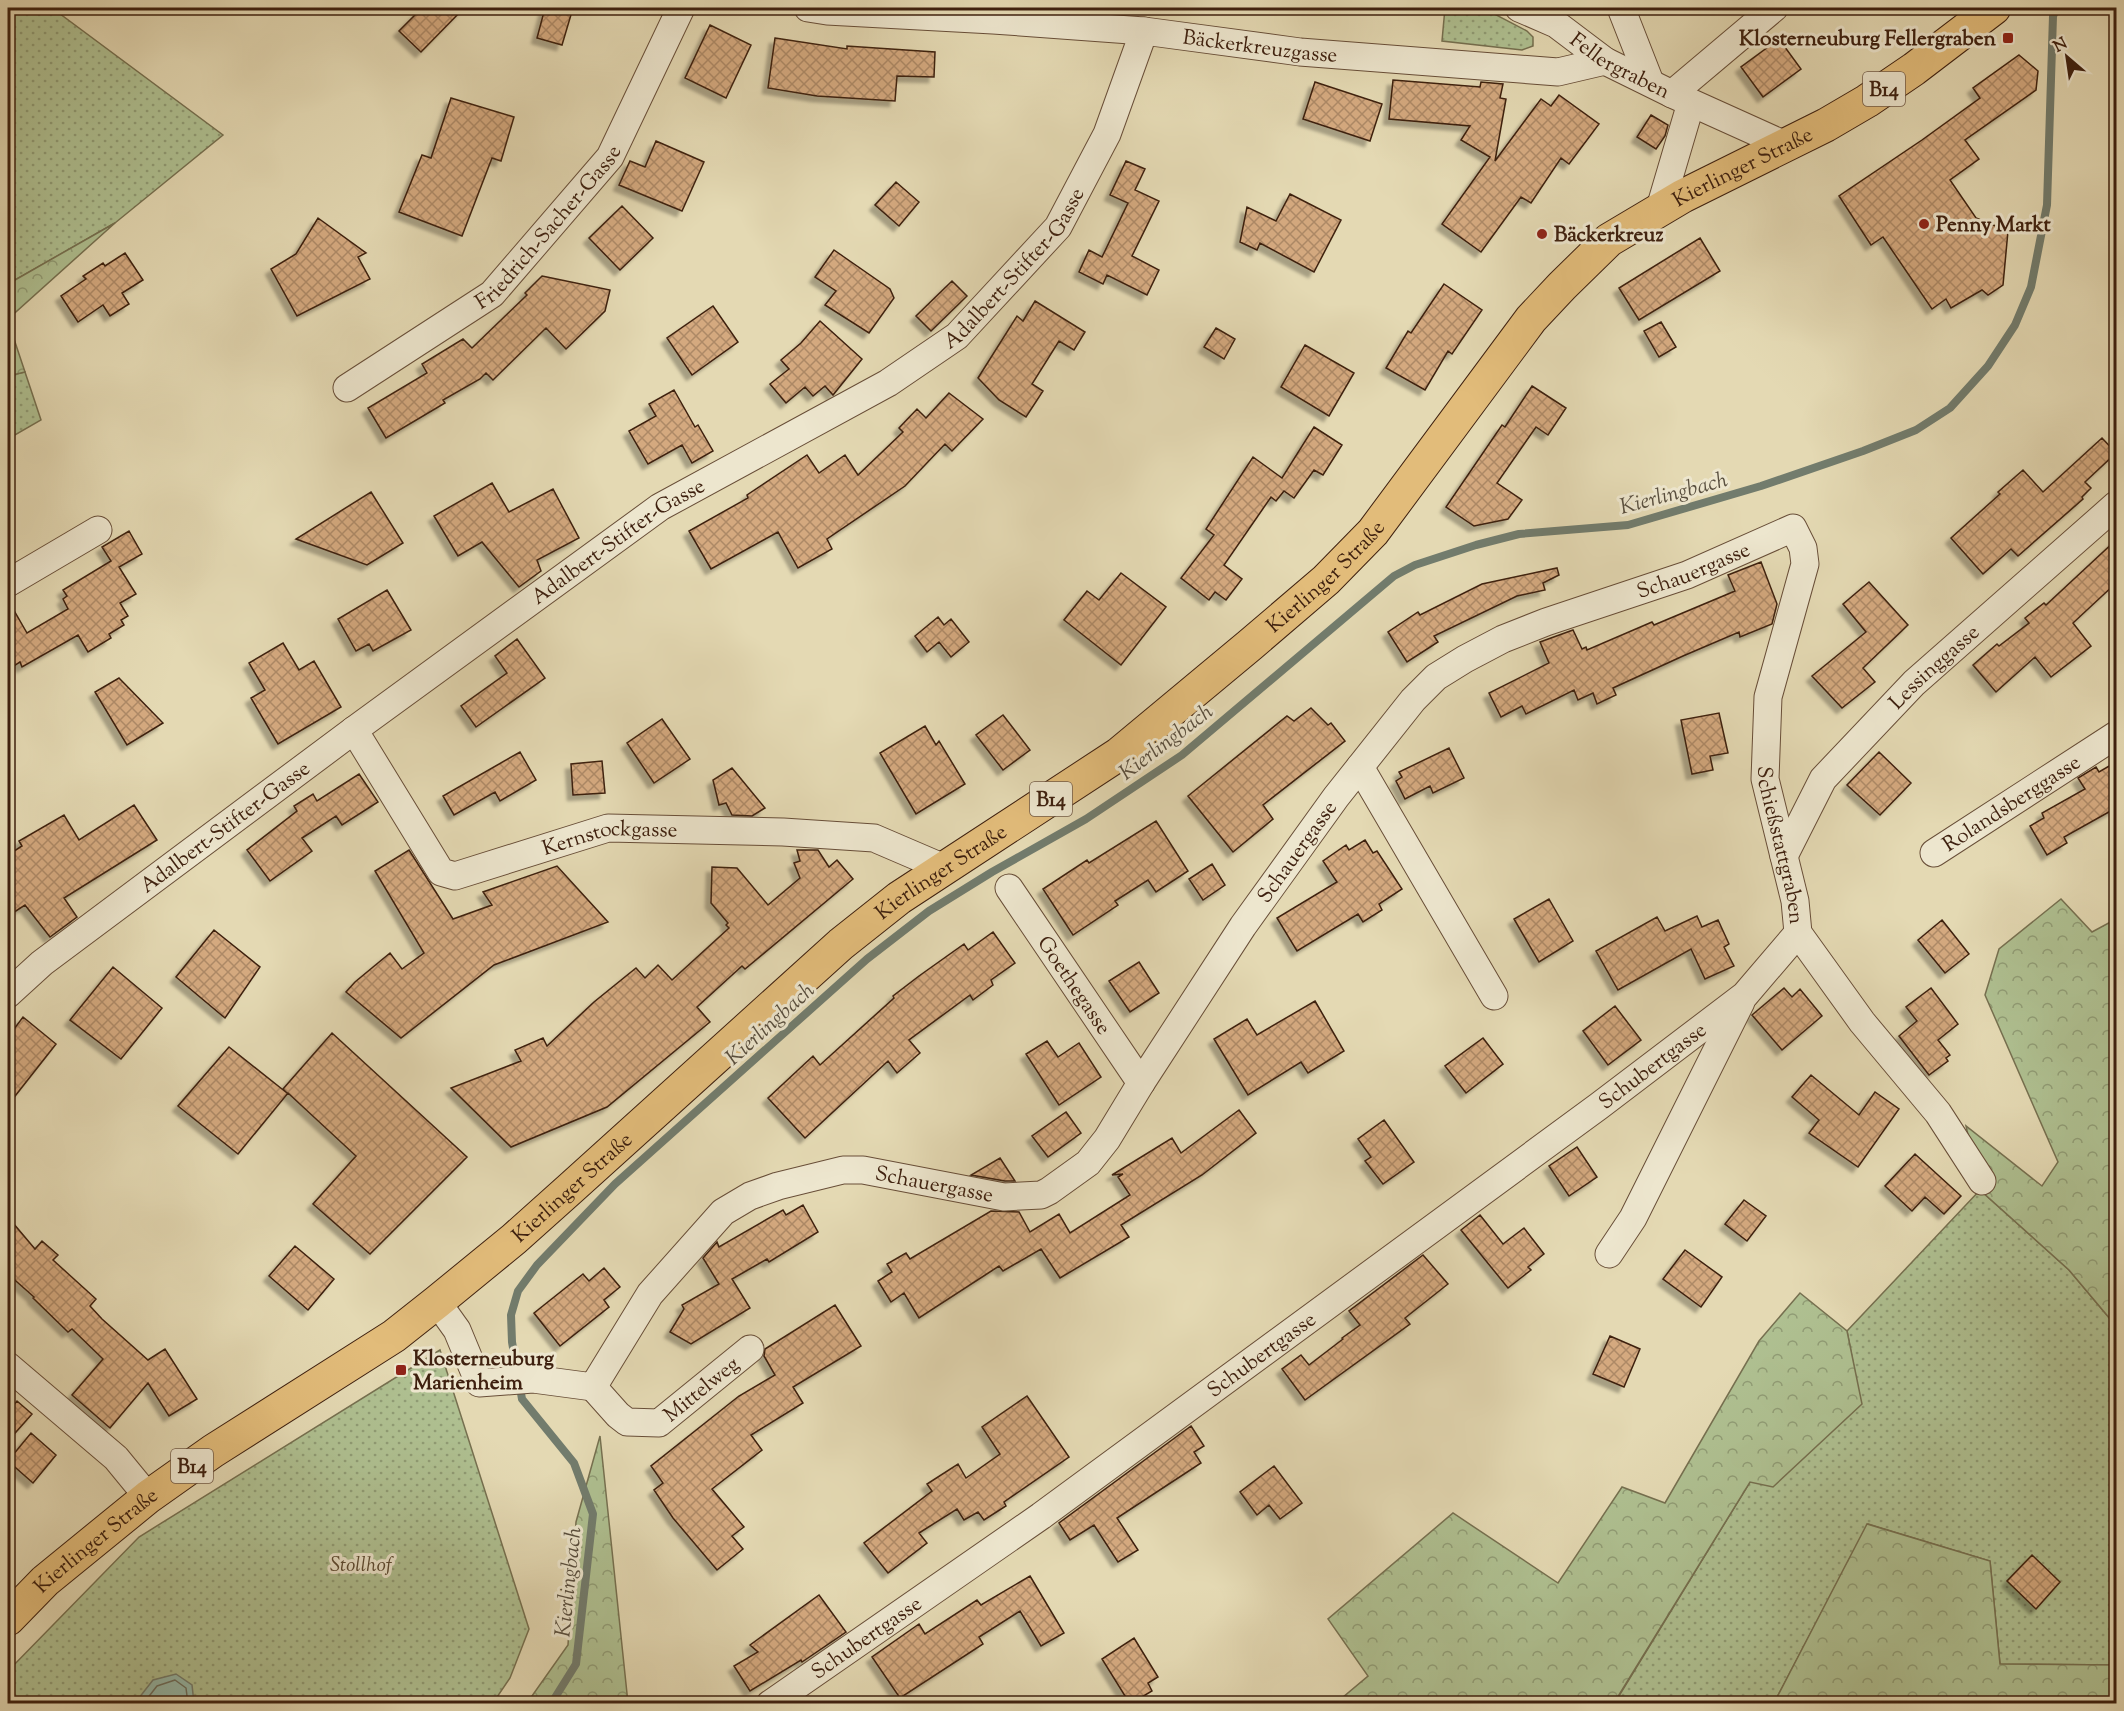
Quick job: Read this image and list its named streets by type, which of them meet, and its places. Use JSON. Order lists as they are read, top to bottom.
{
  "streets": {
    "main road": ["B14", "Kierlinger Straße"],
    "street": [
      "Bäckerkreuzgasse",
      "Fellergraben",
      "Friedrich-Sacher-Gasse",
      "Adalbert-Stifter-Gasse",
      "Schauergasse",
      "Lessinggasse",
      "Rolandsberggasse",
      "Kernstockgasse",
      "Schießstattgraben",
      "Goethegasse",
      "Schubertgasse",
      "Mittelweg"
    ]
  },
  "crossings": [
    ["Bäckerkreuzgasse", "Fellergraben"],
    ["Bäckerkreuzgasse", "Adalbert-Stifter-Gasse"],
    ["Fellergraben", "Kierlinger Straße"],
    ["Kierlinger Straße", "Kernstockgasse"],
    ["Adalbert-Stifter-Gasse", "Kernstockgasse"],
    ["Schauergasse", "Schießstattgraben"],
    ["Schauergasse", "Goethegasse"],
    ["Schauergasse", "Mittelweg"],
    ["Lessinggasse", "Schießstattgraben"],
    ["Schießstattgraben", "Schubertgasse"]
  ],
  "water": ["Kierlingbach"],
  "parks": ["Stollhof"],
  "places": {
    "transit": ["Klosterneuburg Fellergraben", "Klosterneuburg Marienheim"],
    "other": ["Penny Markt", "Bäckerkreuz"]
  },
  "north": "top left"
}
